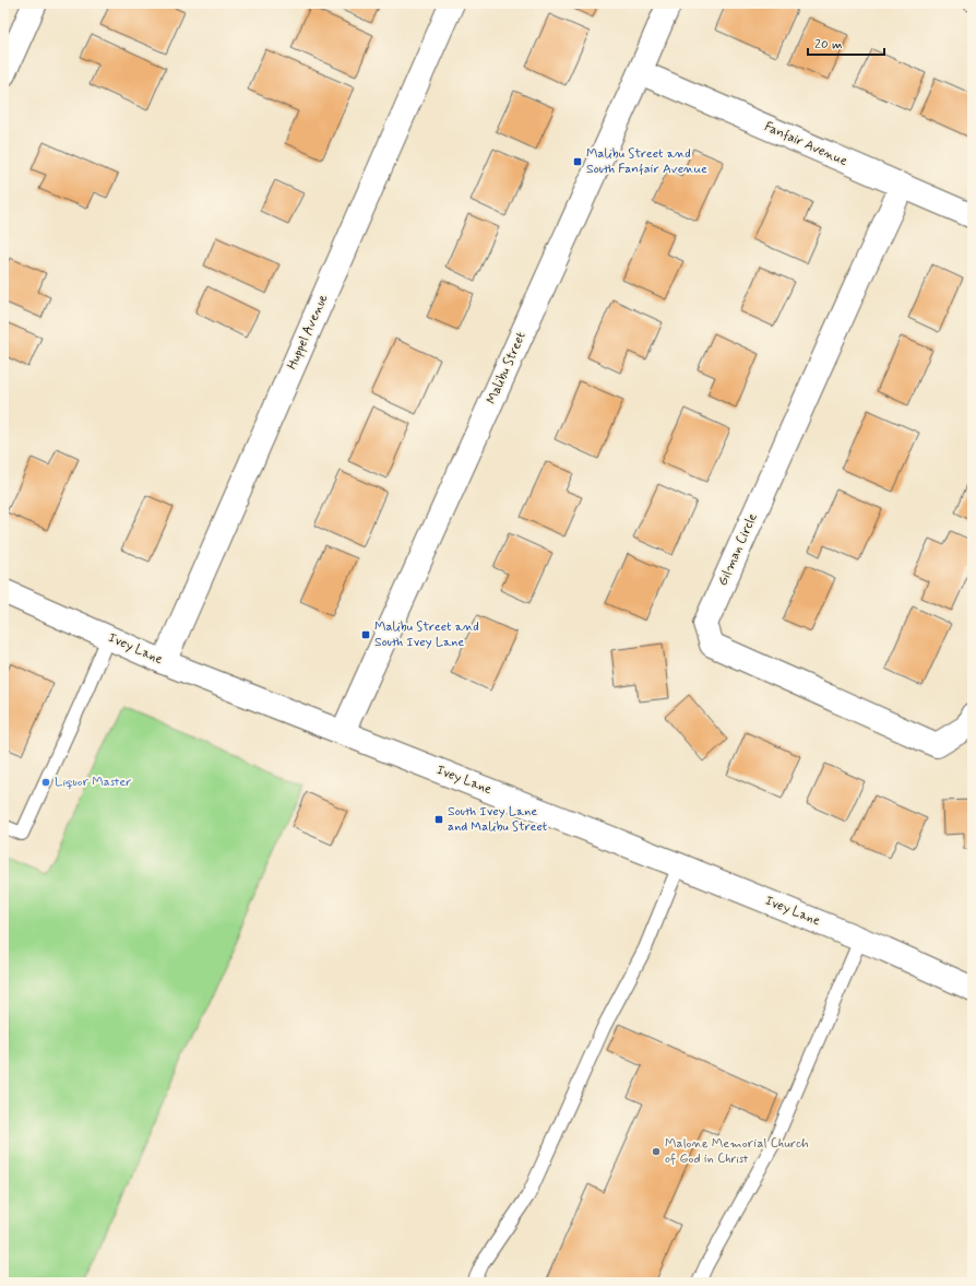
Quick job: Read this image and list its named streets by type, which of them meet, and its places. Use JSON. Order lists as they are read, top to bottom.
{
  "streets": {
    "street": [
      "Fanfair Avenue",
      "Huppel Avenue",
      "Malibu Street",
      "Gilman Circle",
      "Ivey Lane"
    ]
  },
  "crossings": [
    ["Fanfair Avenue", "Malibu Street"],
    ["Fanfair Avenue", "Gilman Circle"],
    ["Huppel Avenue", "Ivey Lane"],
    ["Malibu Street", "Ivey Lane"]
  ],
  "places": {
    "transit": ["Malibu Street and South Fanfair Avenue", "Malibu Street and South Ivey Lane", "South Ivey Lane and Malibu Street"],
    "other": ["Liquor Master", "Malone Memorial Church of God in Christ"]
  },
  "scale_bar": "20 m"
}
